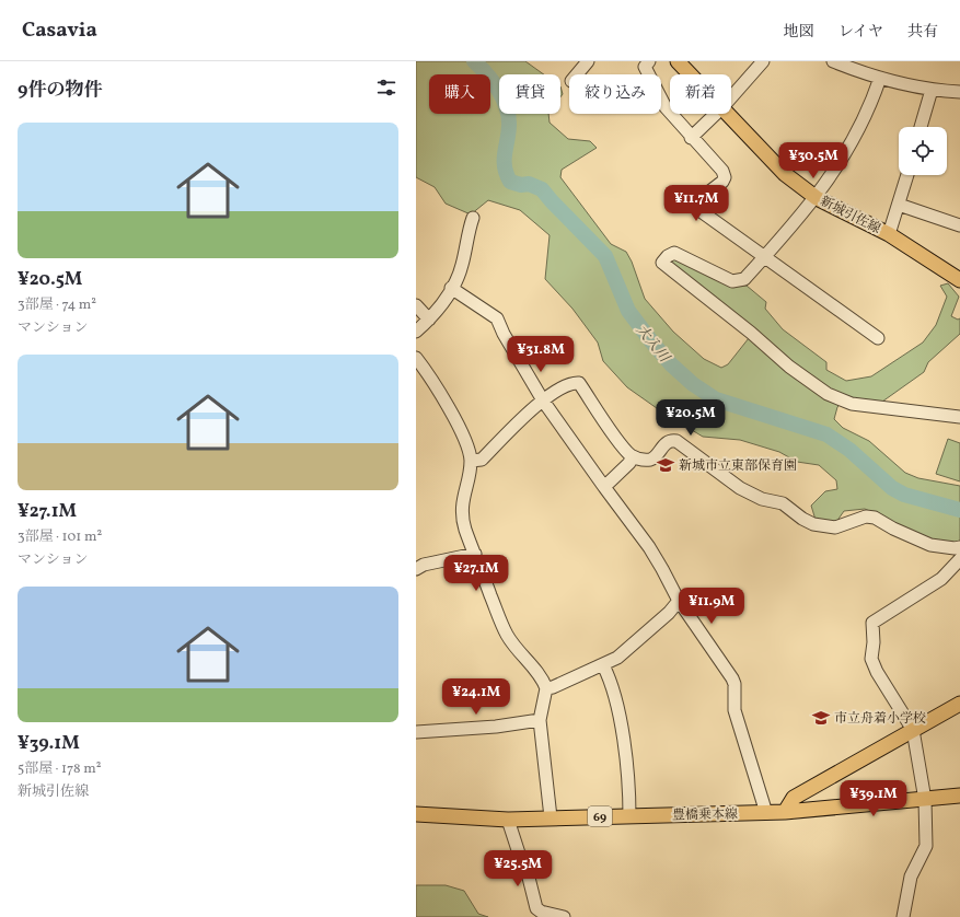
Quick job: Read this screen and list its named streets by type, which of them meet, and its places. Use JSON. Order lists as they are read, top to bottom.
{
  "streets": {
    "main road": ["新城引佐線", "豊橋乗本線", "69"]
  },
  "water": ["大入川"],
  "places": {
    "school or university": ["新城市立東部保育園", "市立舟着小学校"]
  },
  "page": {
    "header": "Casavia",
    "nav": ["地図", "レイヤ", "共有"],
    "heading": "9件の物件",
    "chip": [
      "購入",
      "賃貸",
      "絞り込み",
      "新着"
    ],
    "list": [
      {
        "name": "¥20.5M",
        "note": "3部屋 · 74 m² · マンション"
      },
      {
        "name": "¥27.1M",
        "note": "3部屋 · 101 m² · マンション"
      },
      {
        "name": "¥39.1M",
        "note": "5部屋 · 178 m² · 新城引佐線"
      }
    ],
    "price": [
      "¥30.5M",
      "¥11.7M",
      "¥31.8M",
      "¥20.5M",
      "¥27.1M",
      "¥11.9M",
      "¥24.1M",
      "¥39.1M",
      "¥25.5M"
    ]
  }
}
